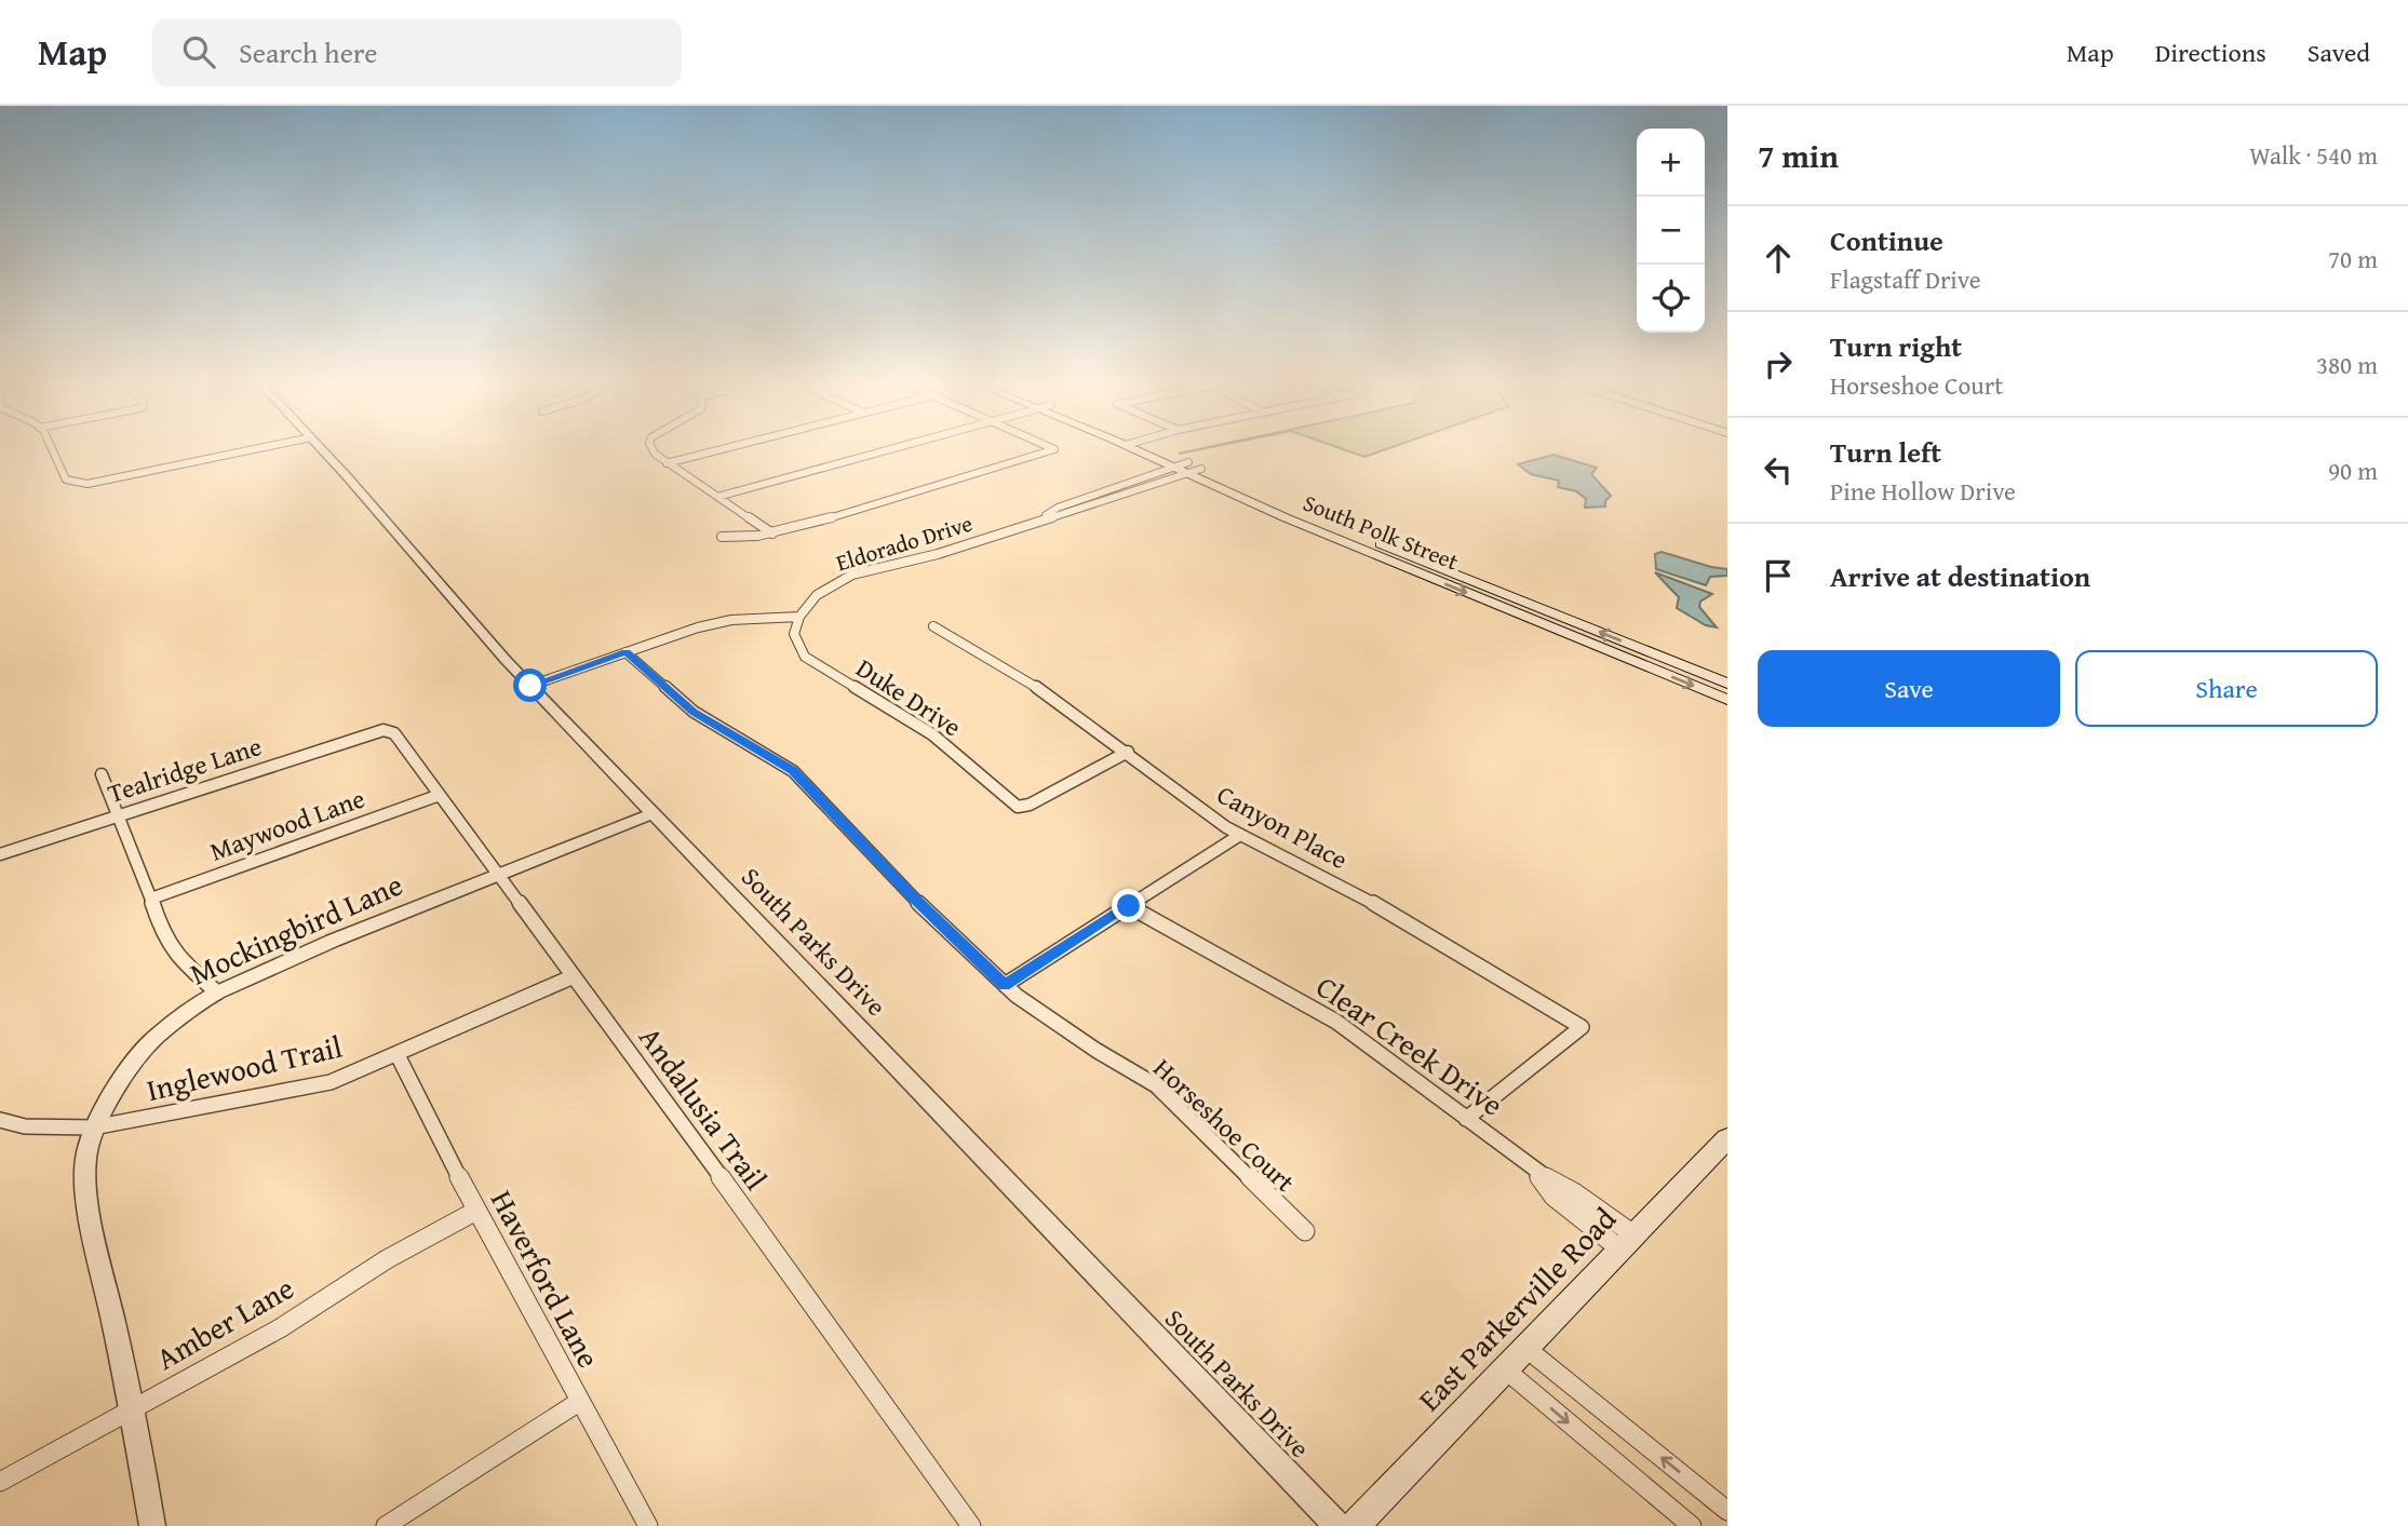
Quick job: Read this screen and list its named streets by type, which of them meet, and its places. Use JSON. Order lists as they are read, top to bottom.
{
  "streets": {
    "main road": ["South Polk Street", "East Parkerville Road"],
    "street": [
      "Eldorado Drive",
      "Duke Drive",
      "Tealridge Lane",
      "Maywood Lane",
      "Canyon Place",
      "Mockingbird Lane",
      "South Parks Drive",
      "Clear Creek Drive",
      "Inglewood Trail",
      "Andalusia Trail",
      "Horseshoe Court",
      "Haverford Lane",
      "Amber Lane"
    ]
  },
  "crossings": [
    ["South Polk Street", "Eldorado Drive"],
    ["Eldorado Drive", "Duke Drive"],
    ["Duke Drive", "Canyon Place"],
    ["Tealridge Lane", "Andalusia Trail"],
    ["Maywood Lane", "Andalusia Trail"],
    ["Canyon Place", "Clear Creek Drive"],
    ["Mockingbird Lane", "South Parks Drive"],
    ["Mockingbird Lane", "Inglewood Trail"],
    ["Mockingbird Lane", "Andalusia Trail"],
    ["Mockingbird Lane", "Amber Lane"],
    ["Clear Creek Drive", "East Parkerville Road"],
    ["Inglewood Trail", "Andalusia Trail"],
    ["Inglewood Trail", "Haverford Lane"],
    ["Haverford Lane", "Amber Lane"]
  ],
  "page": {
    "header": "Map",
    "search": "Search here",
    "nav": ["Map", "Directions", "Saved"],
    "heading": ["7 min", "Walk · 540 m"],
    "map_buttons": ["+", "−"],
    "list": [
      ["Continue", "Flagstaff Drive", "70 m"],
      ["Turn right", "Horseshoe Court", "380 m"],
      ["Turn left", "Pine Hollow Drive", "90 m"],
      "Arrive at destination"
    ],
    "buttons": ["Save", "Share"]
  }
}
